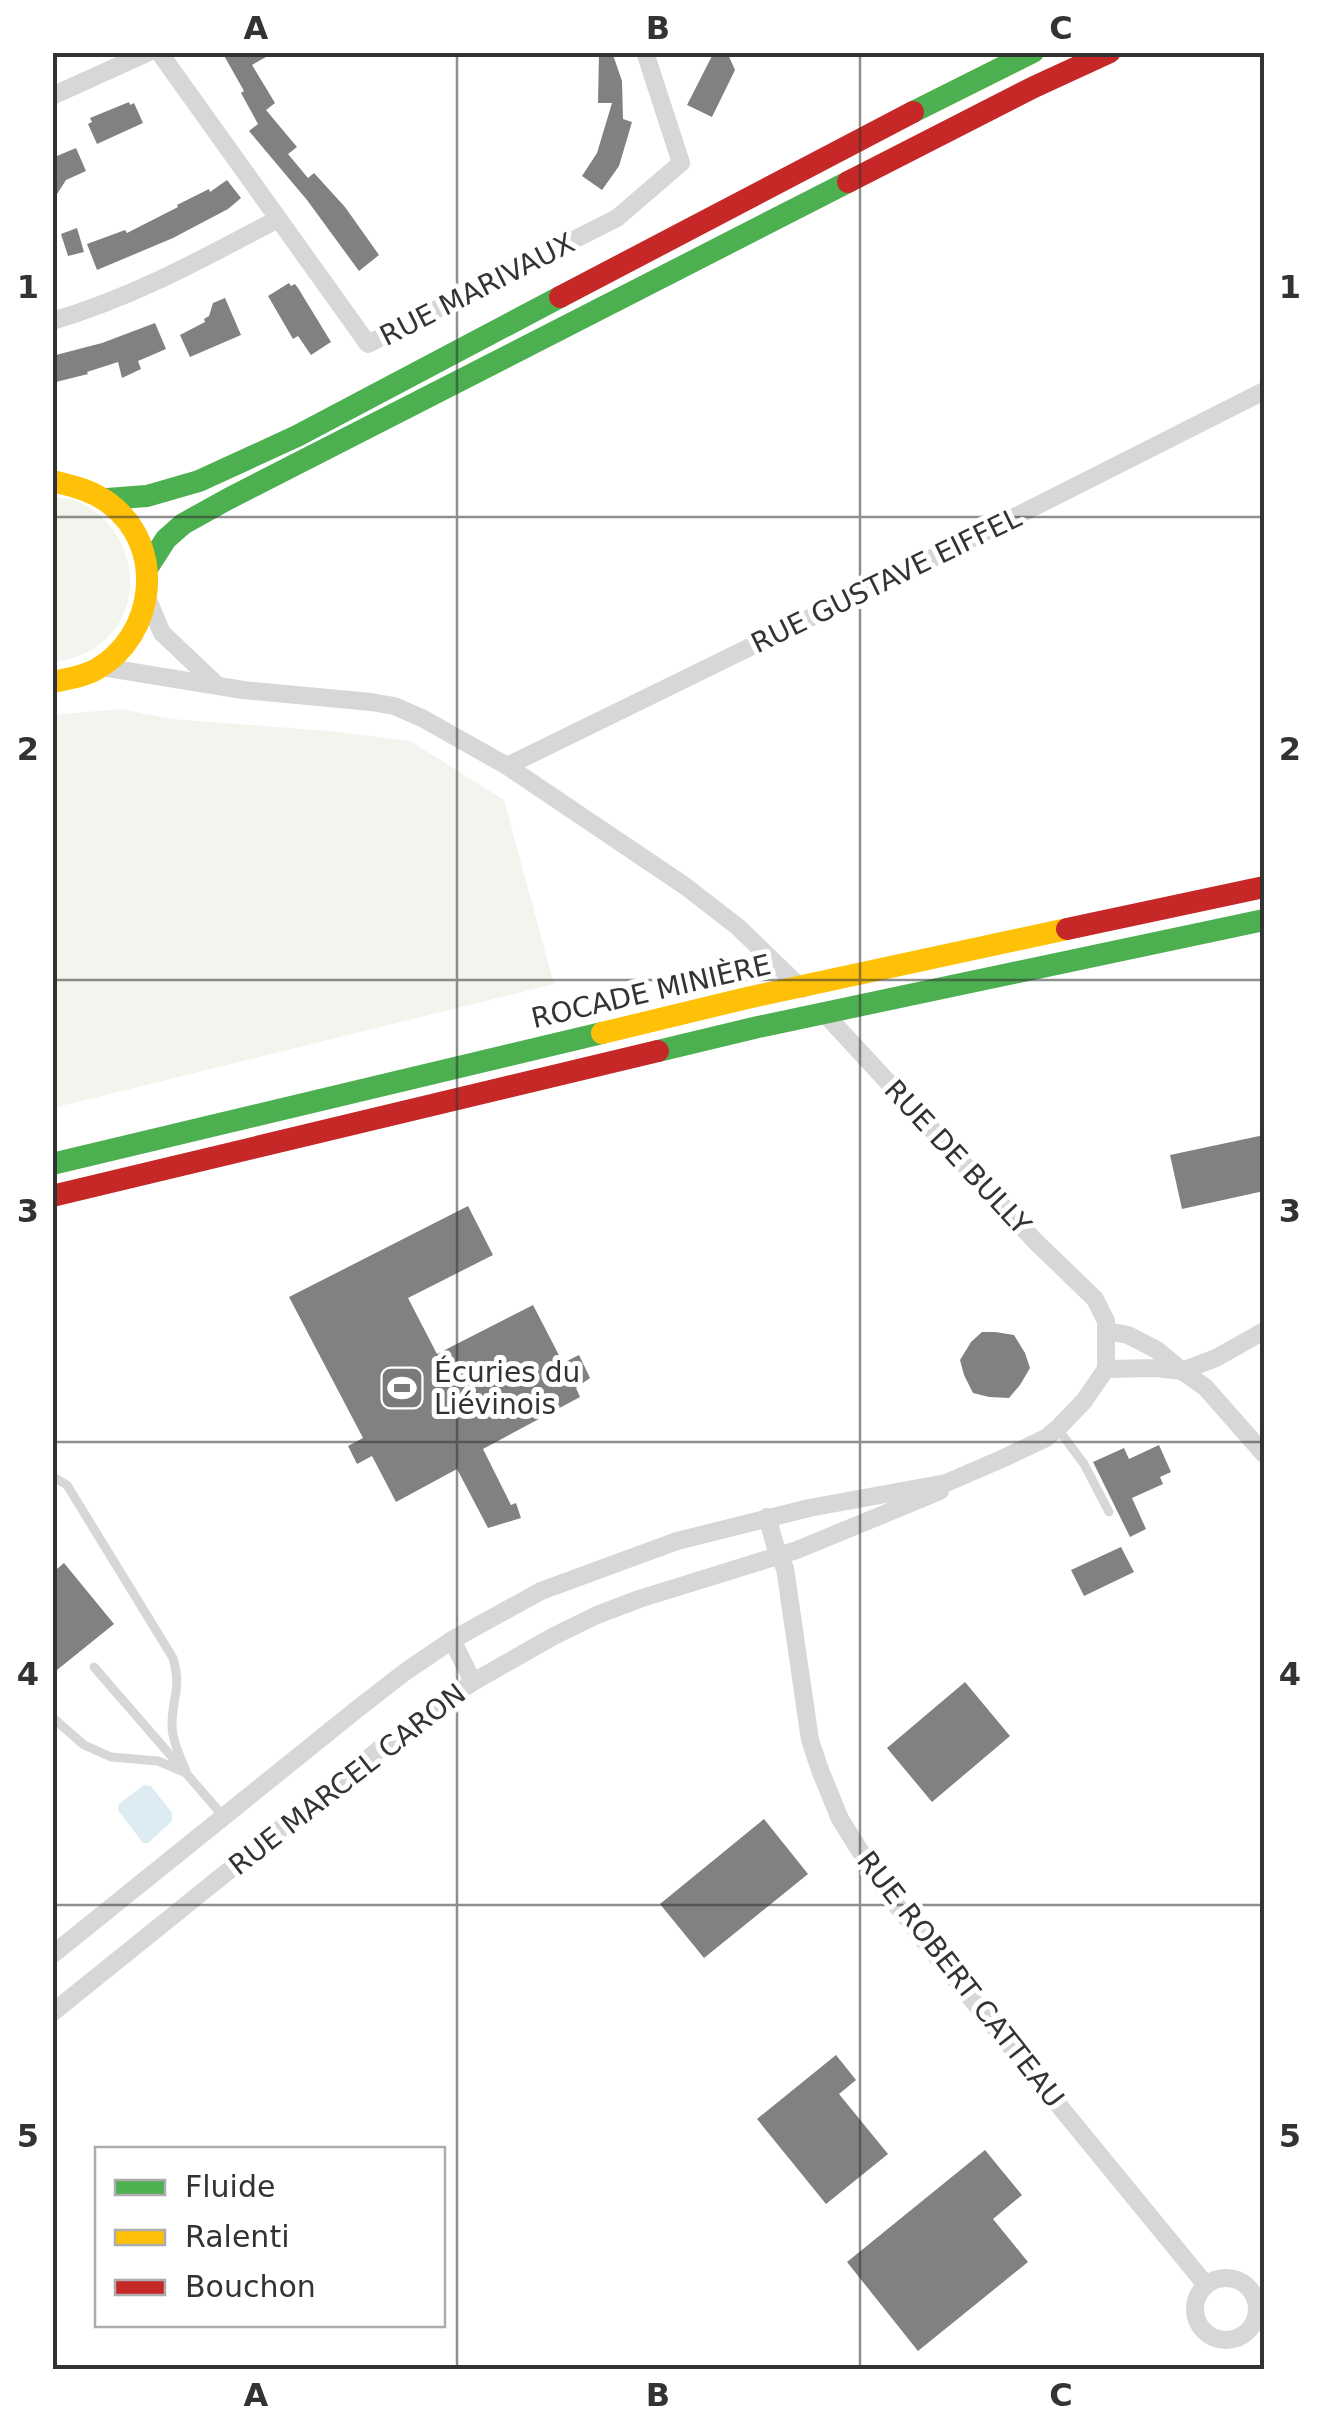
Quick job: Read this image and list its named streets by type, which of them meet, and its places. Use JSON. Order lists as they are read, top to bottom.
{
  "streets": {
    "main road": ["ROCADE MINIÈRE"],
    "street": [
      "RUE MARIVAUX",
      "RUE GUSTAVE EIFFEL",
      "RUE DE BULLY",
      "RUE MARCEL CARON",
      "RUE ROBERT CATTEAU"
    ]
  },
  "crossings": [
    ["RUE GUSTAVE EIFFEL", "RUE DE BULLY"],
    ["RUE MARCEL CARON", "RUE ROBERT CATTEAU"]
  ],
  "places": {
    "sports": ["Écuries du Liévinois"]
  },
  "legend": ["Fluide", "Ralenti", "Bouchon"],
  "grid": {
    "columns": ["A", "B", "C"],
    "rows": [
      "1",
      "2",
      "3",
      "4",
      "5"
    ]
  }
}
